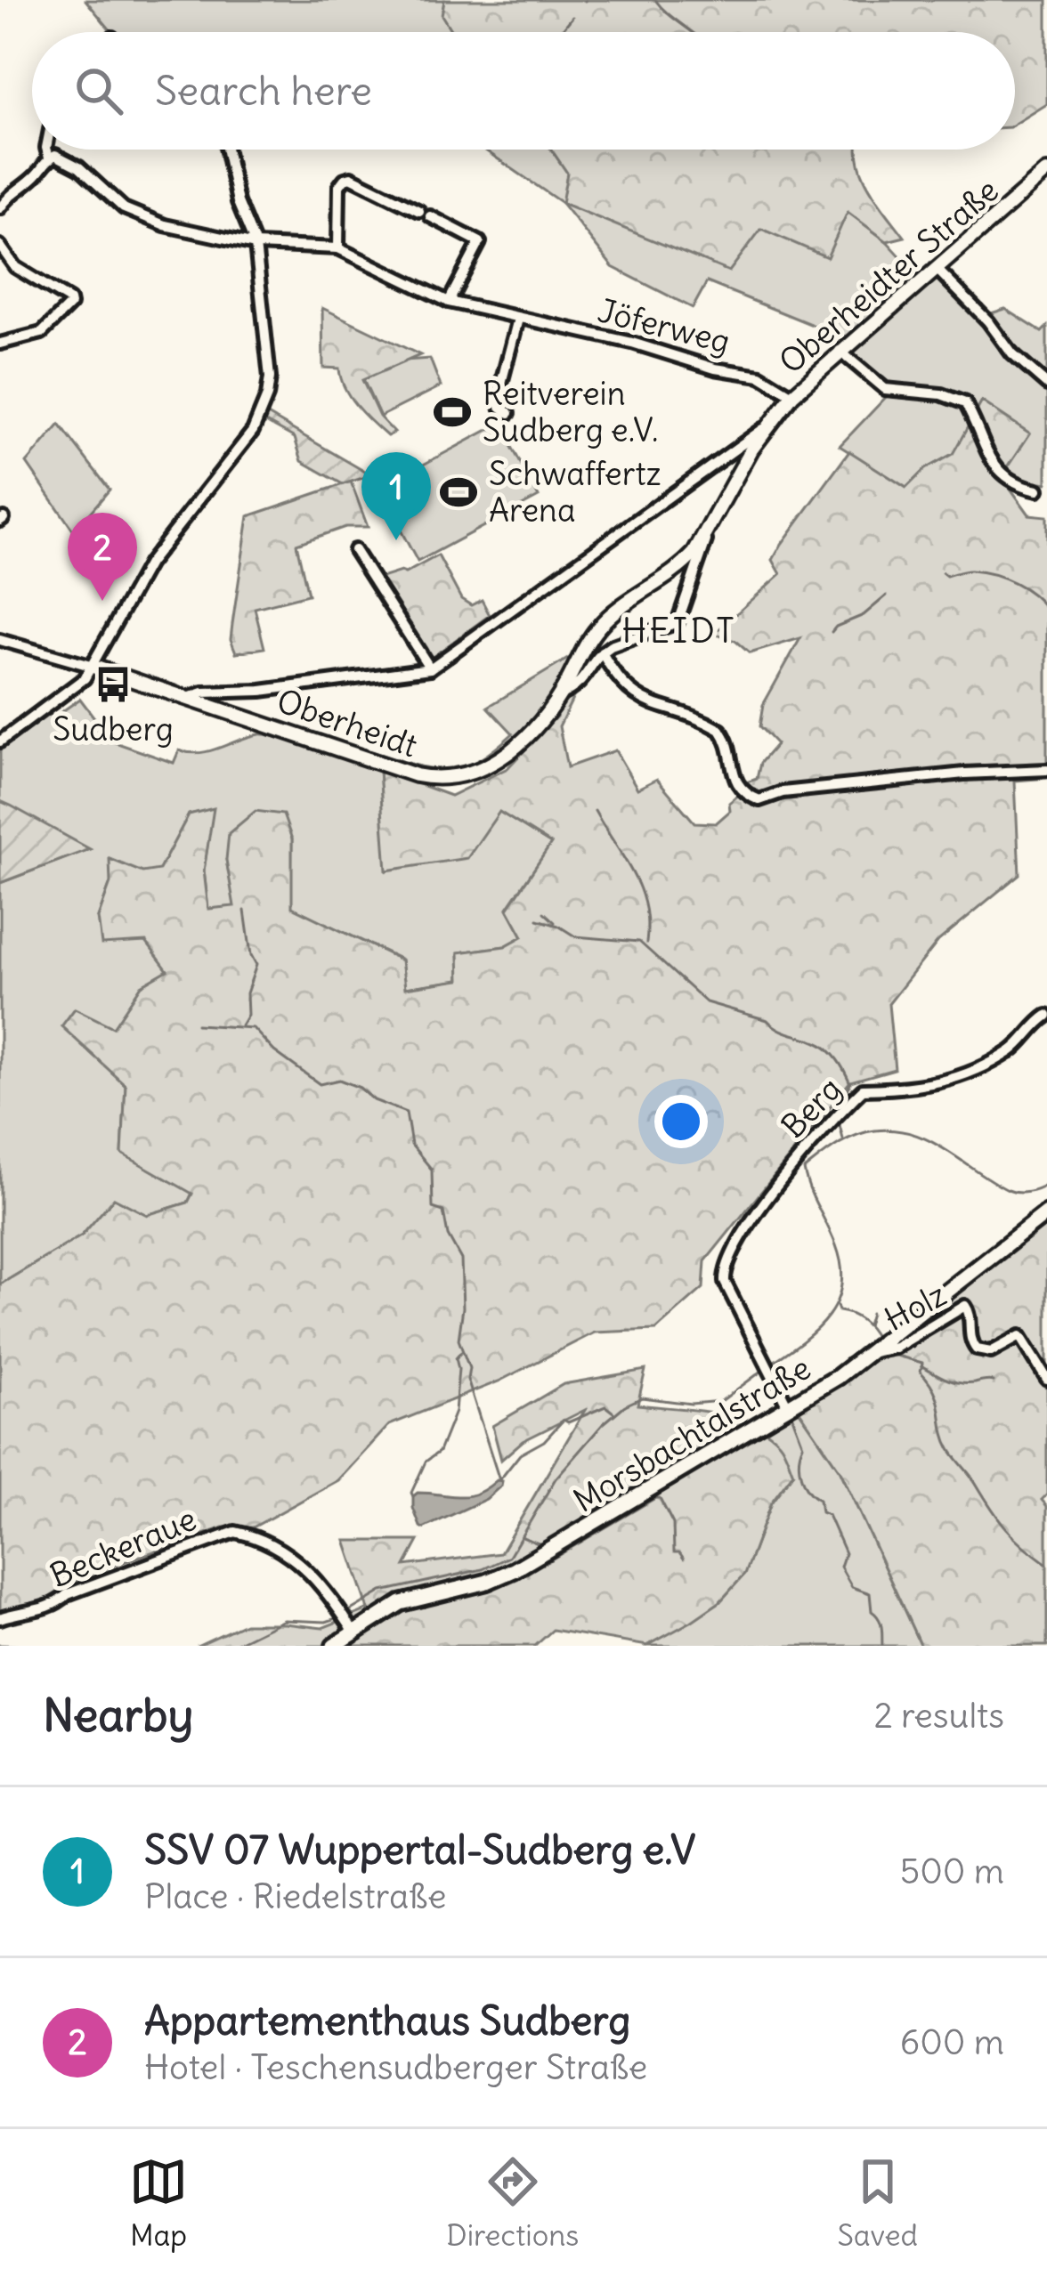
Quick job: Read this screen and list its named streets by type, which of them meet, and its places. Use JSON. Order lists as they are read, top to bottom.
{
  "streets": {
    "main road": ["Morsbachtalstraße"],
    "street": [
      "Oberheidter Straße",
      "Jöferweg",
      "Oberheidt",
      "Berg",
      "Holz",
      "Beckeraue"
    ]
  },
  "crossings": [
    ["Oberheidter Straße", "Jöferweg"],
    ["Oberheidter Straße", "Oberheidt"],
    ["Berg", "Morsbachtalstraße"],
    ["Holz", "Morsbachtalstraße"],
    ["Morsbachtalstraße", "Beckeraue"]
  ],
  "districts": ["HEIDT"],
  "places": {
    "sports": ["Reitverein Sudberg e.V.", "Schwaffertz Arena"],
    "bus stop": ["Sudberg"]
  },
  "page": {
    "search": "Search here",
    "pins": ["1", "2"],
    "heading": ["Nearby", "2 results"],
    "list": [
      {
        "mark": "1",
        "name": "SSV 07 Wuppertal-Sudberg e.V",
        "note": "Place · Riedelstraße",
        "value": "500 m"
      },
      {
        "mark": "2",
        "name": "Appartementhaus Sudberg",
        "note": "Hotel · Teschensudberger Straße",
        "value": "600 m"
      }
    ],
    "nav": ["Map", "Directions", "Saved"]
  }
}
